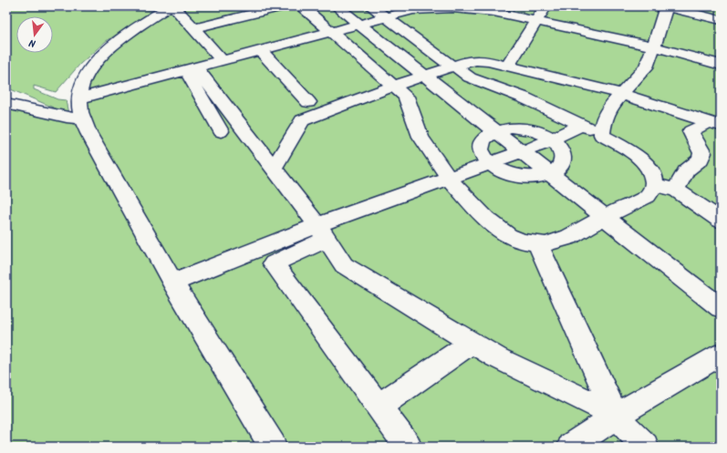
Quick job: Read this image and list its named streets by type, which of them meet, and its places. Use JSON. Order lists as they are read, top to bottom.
{
  "north": "bottom"
}
